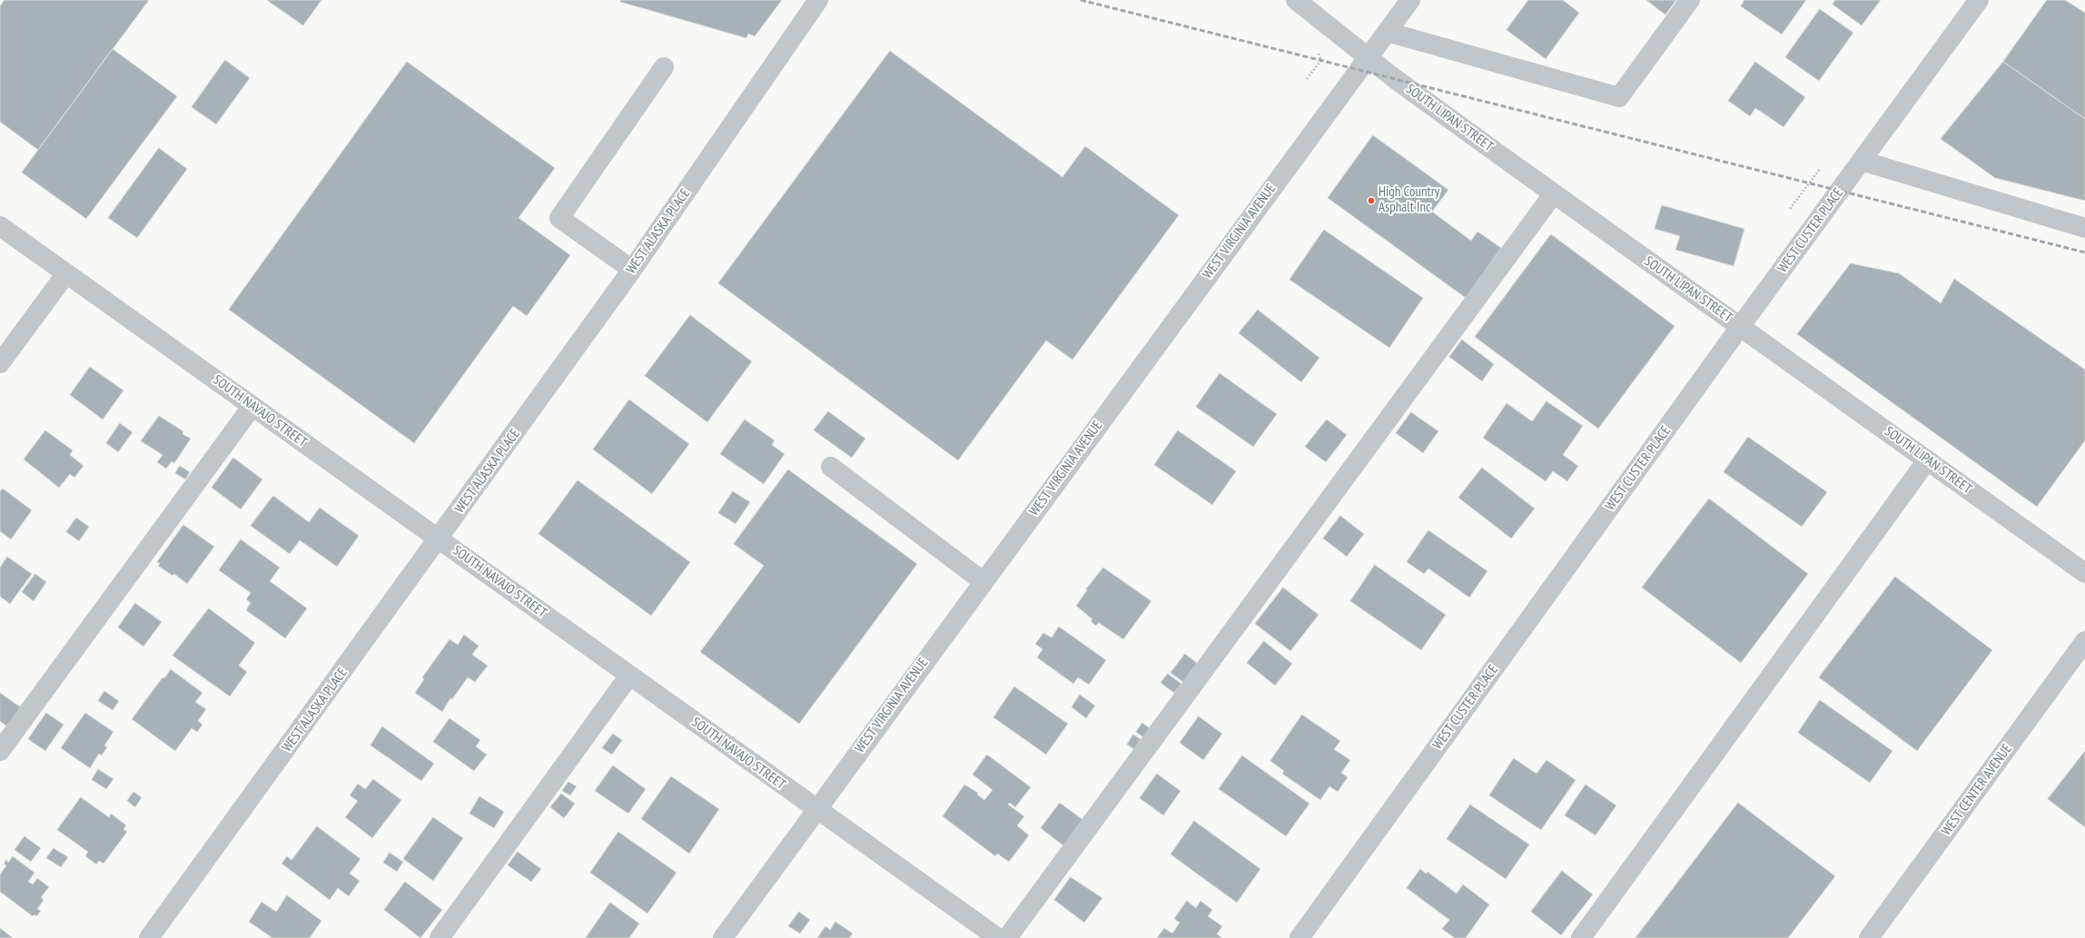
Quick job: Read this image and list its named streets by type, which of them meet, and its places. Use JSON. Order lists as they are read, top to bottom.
{
  "streets": {
    "street": [
      "SOUTH LIPAN STREET",
      "WEST CUSTER PLACE",
      "WEST ALASKA PLACE",
      "WEST VIRGINIA AVENUE",
      "SOUTH NAVAJO STREET",
      "WEST CENTER AVENUE"
    ]
  },
  "crossings": [
    ["SOUTH LIPAN STREET", "WEST CUSTER PLACE"],
    ["SOUTH LIPAN STREET", "WEST VIRGINIA AVENUE"],
    ["WEST ALASKA PLACE", "SOUTH NAVAJO STREET"],
    ["WEST VIRGINIA AVENUE", "SOUTH NAVAJO STREET"]
  ],
  "places": ["High Country Asphalt Inc"]
}
